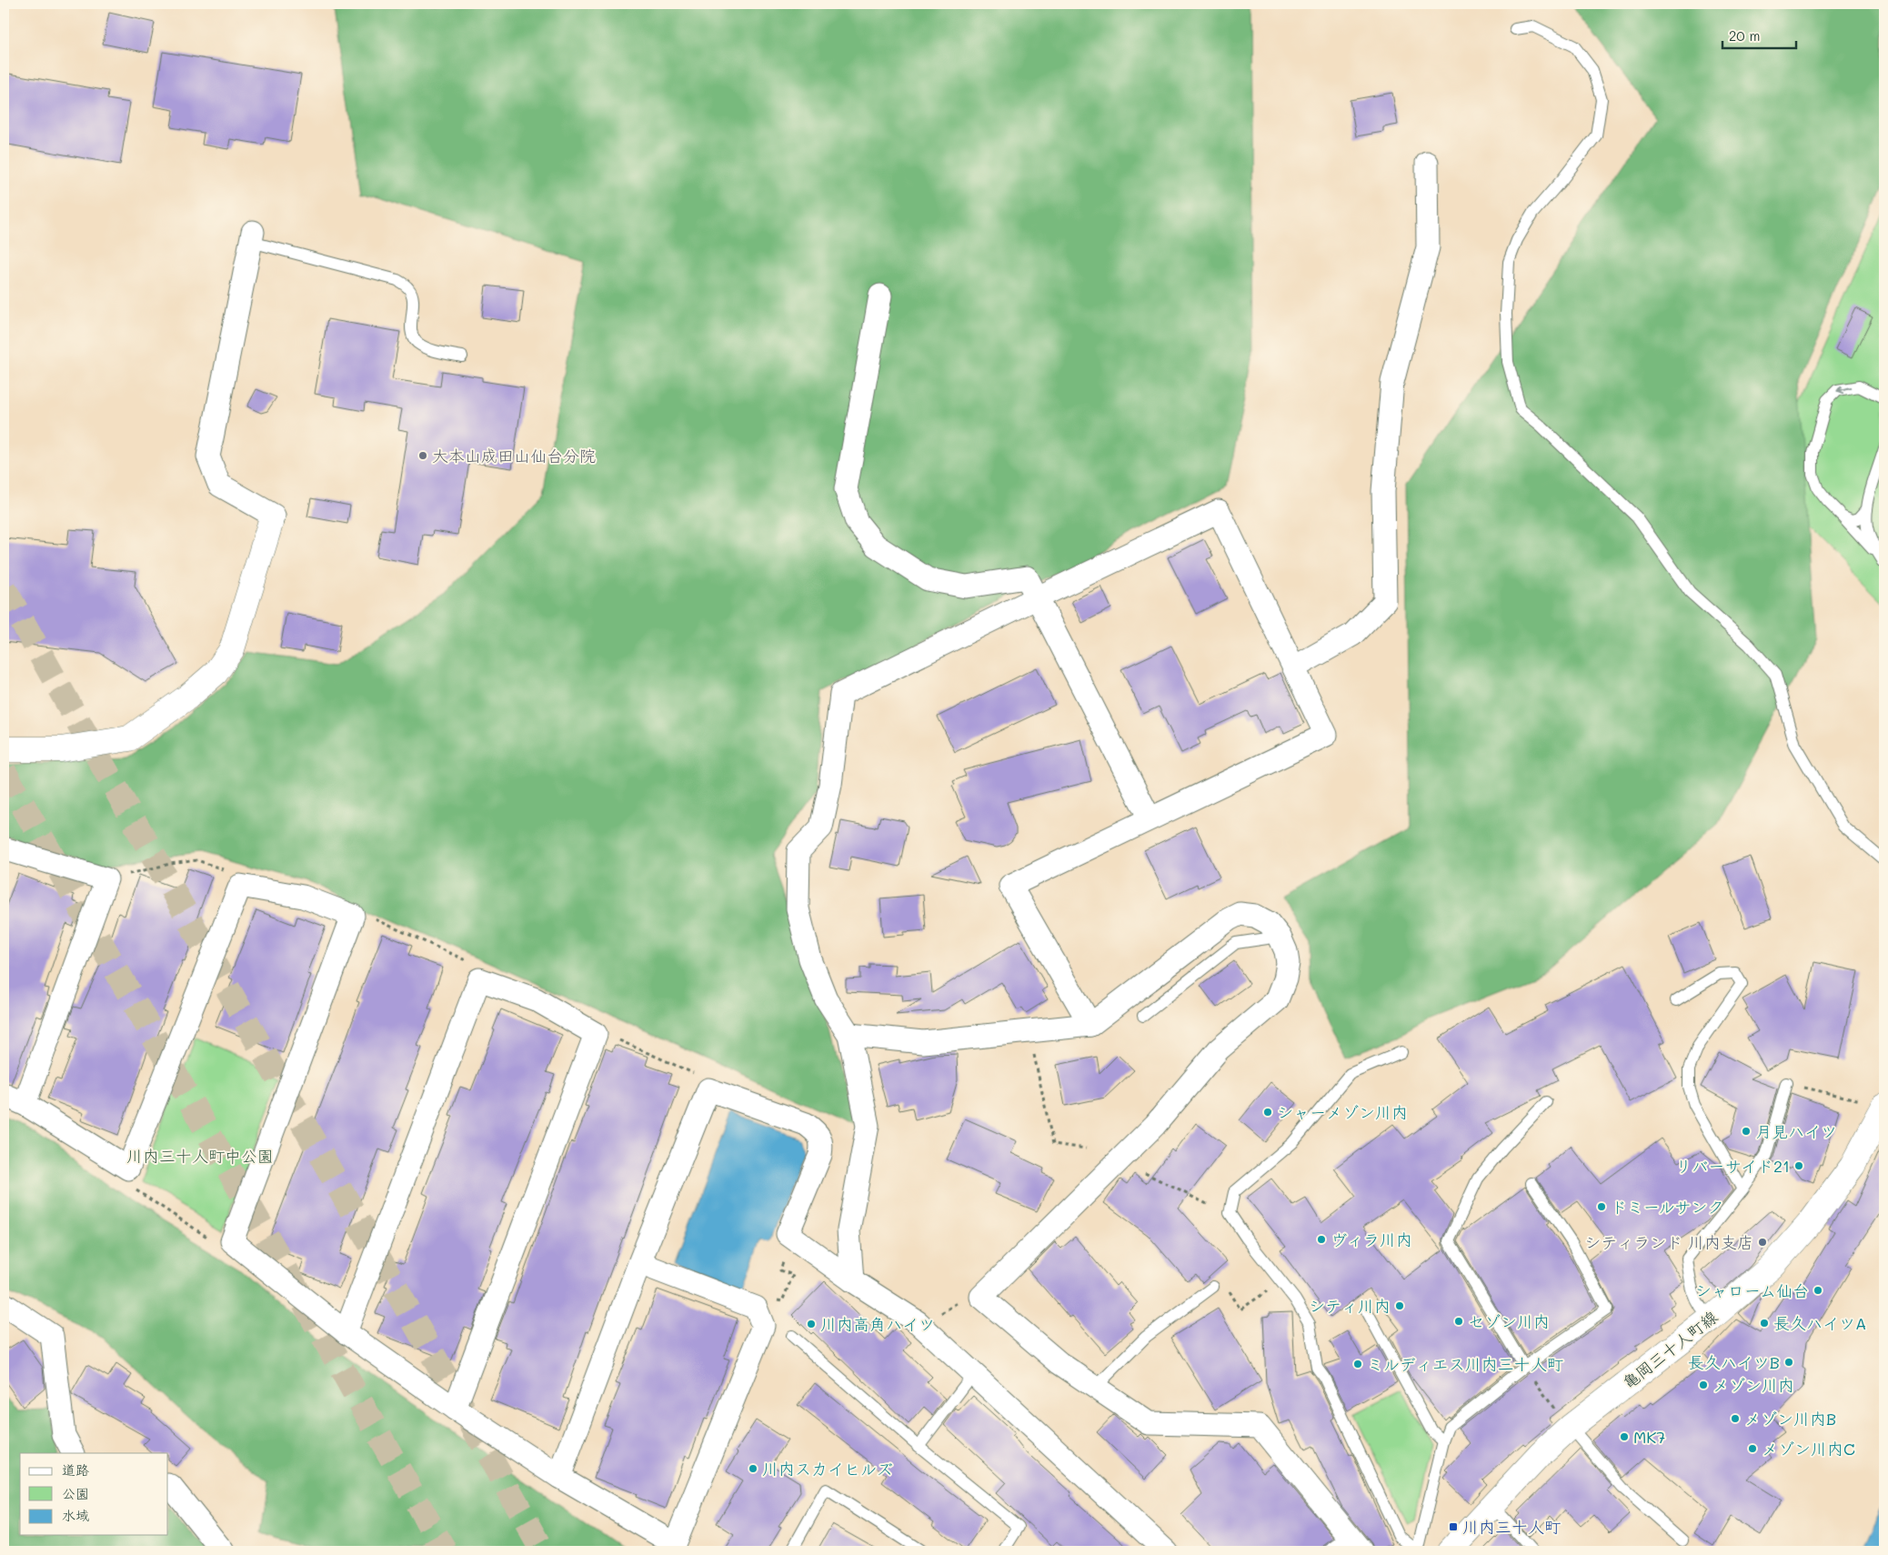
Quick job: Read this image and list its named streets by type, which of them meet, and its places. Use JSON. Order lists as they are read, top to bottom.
{
  "streets": {
    "street": ["亀岡三十人町線"]
  },
  "parks": ["川内三十人町中公園"],
  "places": {
    "other": [
      "大本山成田山仙台分院",
      "シャーメゾン川内",
      "月見ハイツ",
      "リバーサイド21",
      "ドミールサンク",
      "ヴィラ川内",
      "シティランド 川内支店",
      "シャローム仙台",
      "シティ川内",
      "セゾン川内",
      "長久ハイツA",
      "川内高角ハイツ",
      "長久ハイツB",
      "ミルディエス川内三十人町",
      "メゾン川内",
      "メゾン川内B",
      "MK7",
      "メゾン川内C",
      "川内スカイヒルズ"
    ],
    "transit": ["川内三十人町"]
  },
  "legend": ["道路", "公園", "水域"],
  "scale_bar": "20 m"
}
